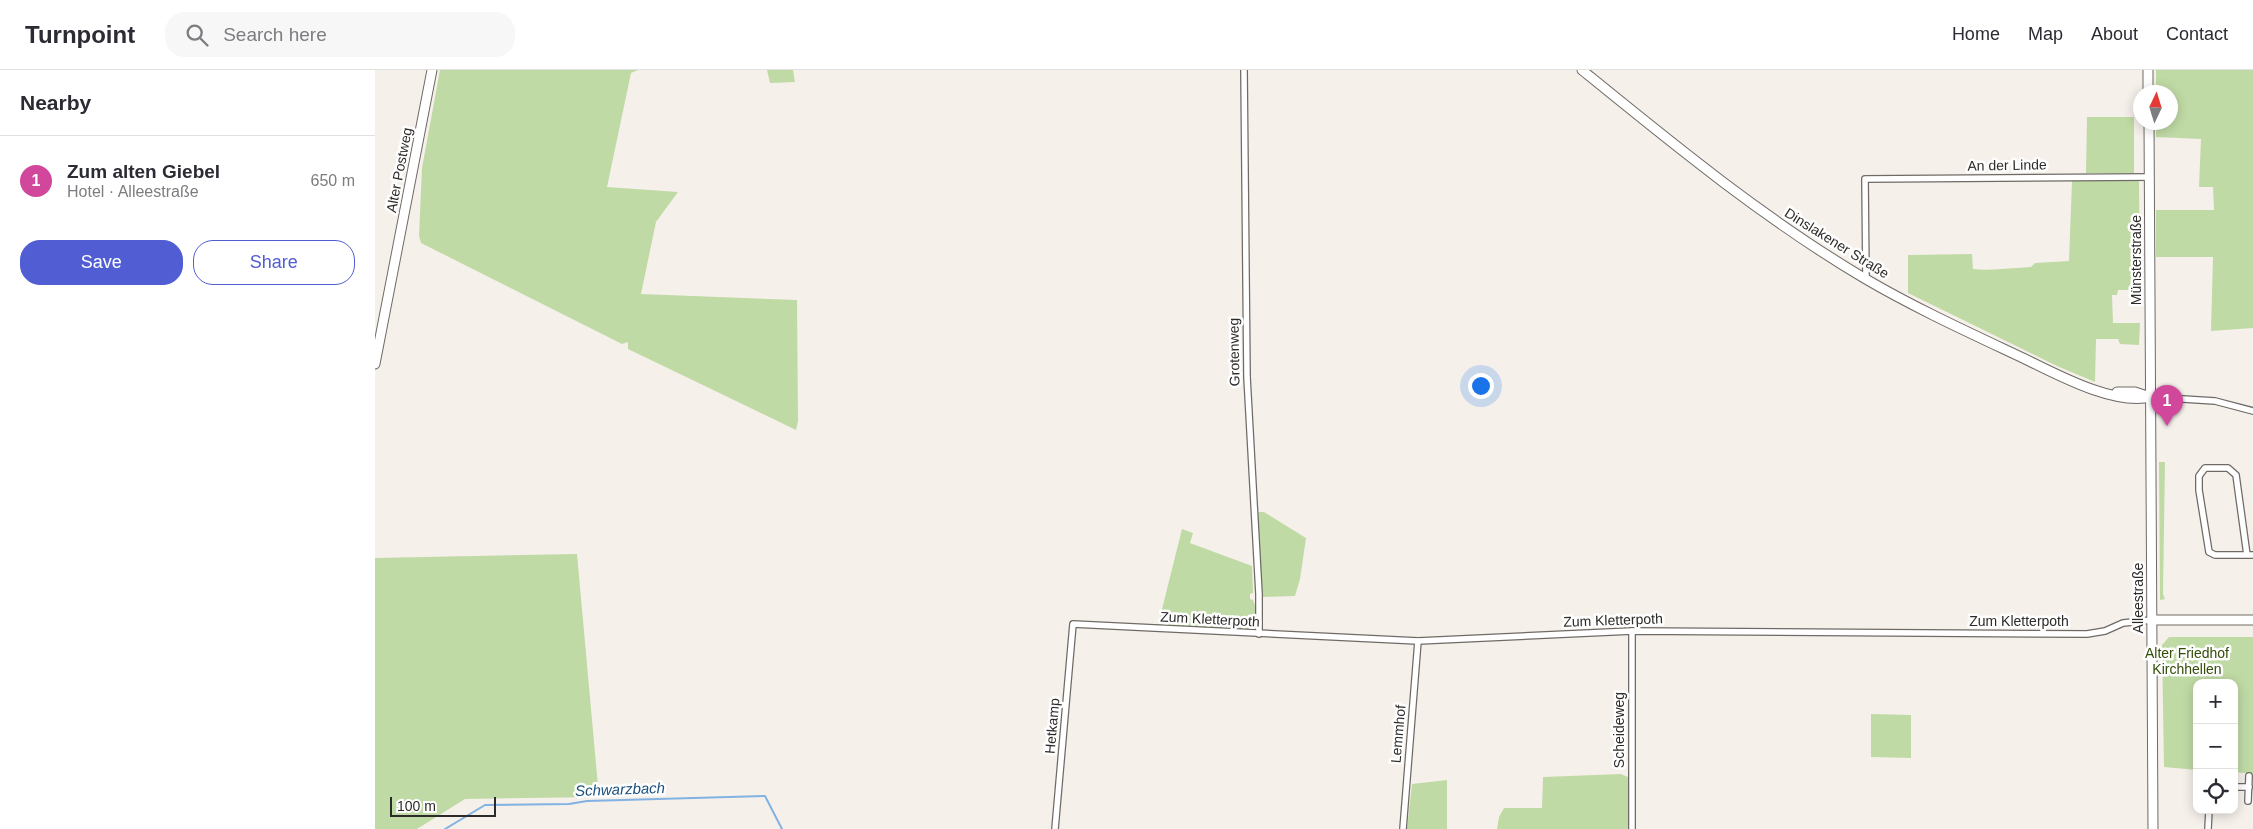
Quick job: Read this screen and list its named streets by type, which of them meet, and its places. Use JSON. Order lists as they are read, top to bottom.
{
  "streets": {
    "main road": [
      "Alter Postweg",
      "Dinslakener Straße",
      "Münsterstraße",
      "Alleestraße"
    ],
    "street": [
      "An der Linde",
      "Grotenweg",
      "Zum Kletterpoth",
      "Hetkamp",
      "Scheideweg",
      "Lemmhof"
    ]
  },
  "crossings": [
    ["An der Linde", "Dinslakener Straße"],
    ["An der Linde", "Münsterstraße"],
    ["Dinslakener Straße", "Münsterstraße"],
    ["Dinslakener Straße", "Alleestraße"],
    ["Münsterstraße", "Alleestraße"],
    ["Grotenweg", "Zum Kletterpoth"],
    ["Alleestraße", "Zum Kletterpoth"],
    ["Zum Kletterpoth", "Hetkamp"],
    ["Zum Kletterpoth", "Scheideweg"],
    ["Zum Kletterpoth", "Lemmhof"]
  ],
  "water": ["Schwarzbach"],
  "parks": ["Alter Friedhof Kirchhellen"],
  "scale_bar": "100 m",
  "north": "top",
  "page": {
    "header": "Turnpoint",
    "search": "Search here",
    "nav": [
      "Home",
      "Map",
      "About",
      "Contact"
    ],
    "heading": "Nearby",
    "list": [
      {
        "mark": "1",
        "name": "Zum alten Giebel",
        "note": "Hotel · Alleestraße",
        "value": "650 m"
      }
    ],
    "buttons": ["Save", "Share"],
    "pins": "1",
    "map_buttons": ["+", "−"],
    "scale": "100 m"
  }
}
